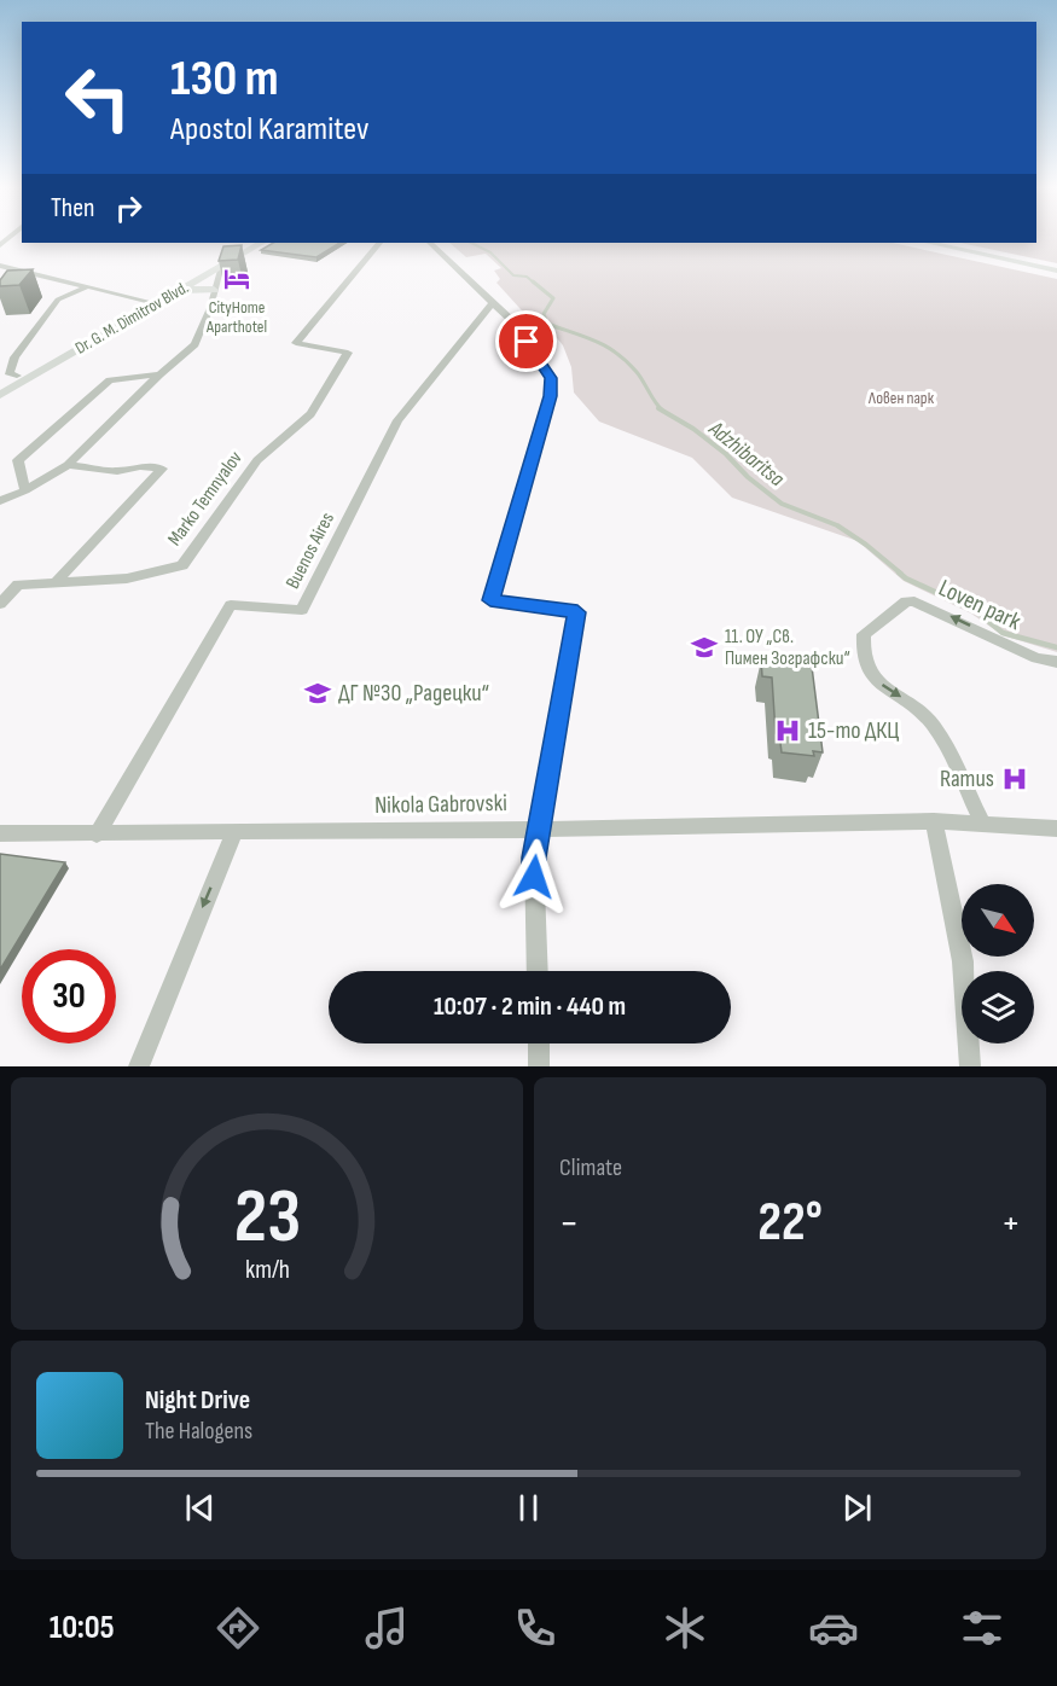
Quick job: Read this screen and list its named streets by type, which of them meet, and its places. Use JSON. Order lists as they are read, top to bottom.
{
  "streets": {
    "main road": ["Dr. G. M. Dimitrov Blvd."],
    "street": [
      "Marko Temnyalov",
      "Buenos Aires",
      "Loven park",
      "Nikola Gabrovski"
    ]
  },
  "crossings": [
    ["Buenos Aires", "Nikola Gabrovski"],
    ["Loven park", "Nikola Gabrovski"]
  ],
  "water": ["Adzhibaritsa"],
  "parks": ["Ловен парк"],
  "places": {
    "hotel": ["CityHome Aparthotel"],
    "school or university": ["11. ОУ „Св. Пимен Зографски“", "ДГ №30 „Радецки“"],
    "hospital": ["15-то ДКЦ", "Ramus"]
  },
  "north": "bottom right",
  "page": {
    "turn": ["130 m", "Apostol Karamitev"],
    "then": "Then",
    "limit": "30",
    "trip": "10:07 · 2 min · 440 m",
    "tile": "Climate",
    "heat": ["−", "22°", "+"],
    "song": ["Night Drive", "The Halogens"],
    "tabs": "10:05",
    "gauge": ["23", "km/h"]
  }
}
